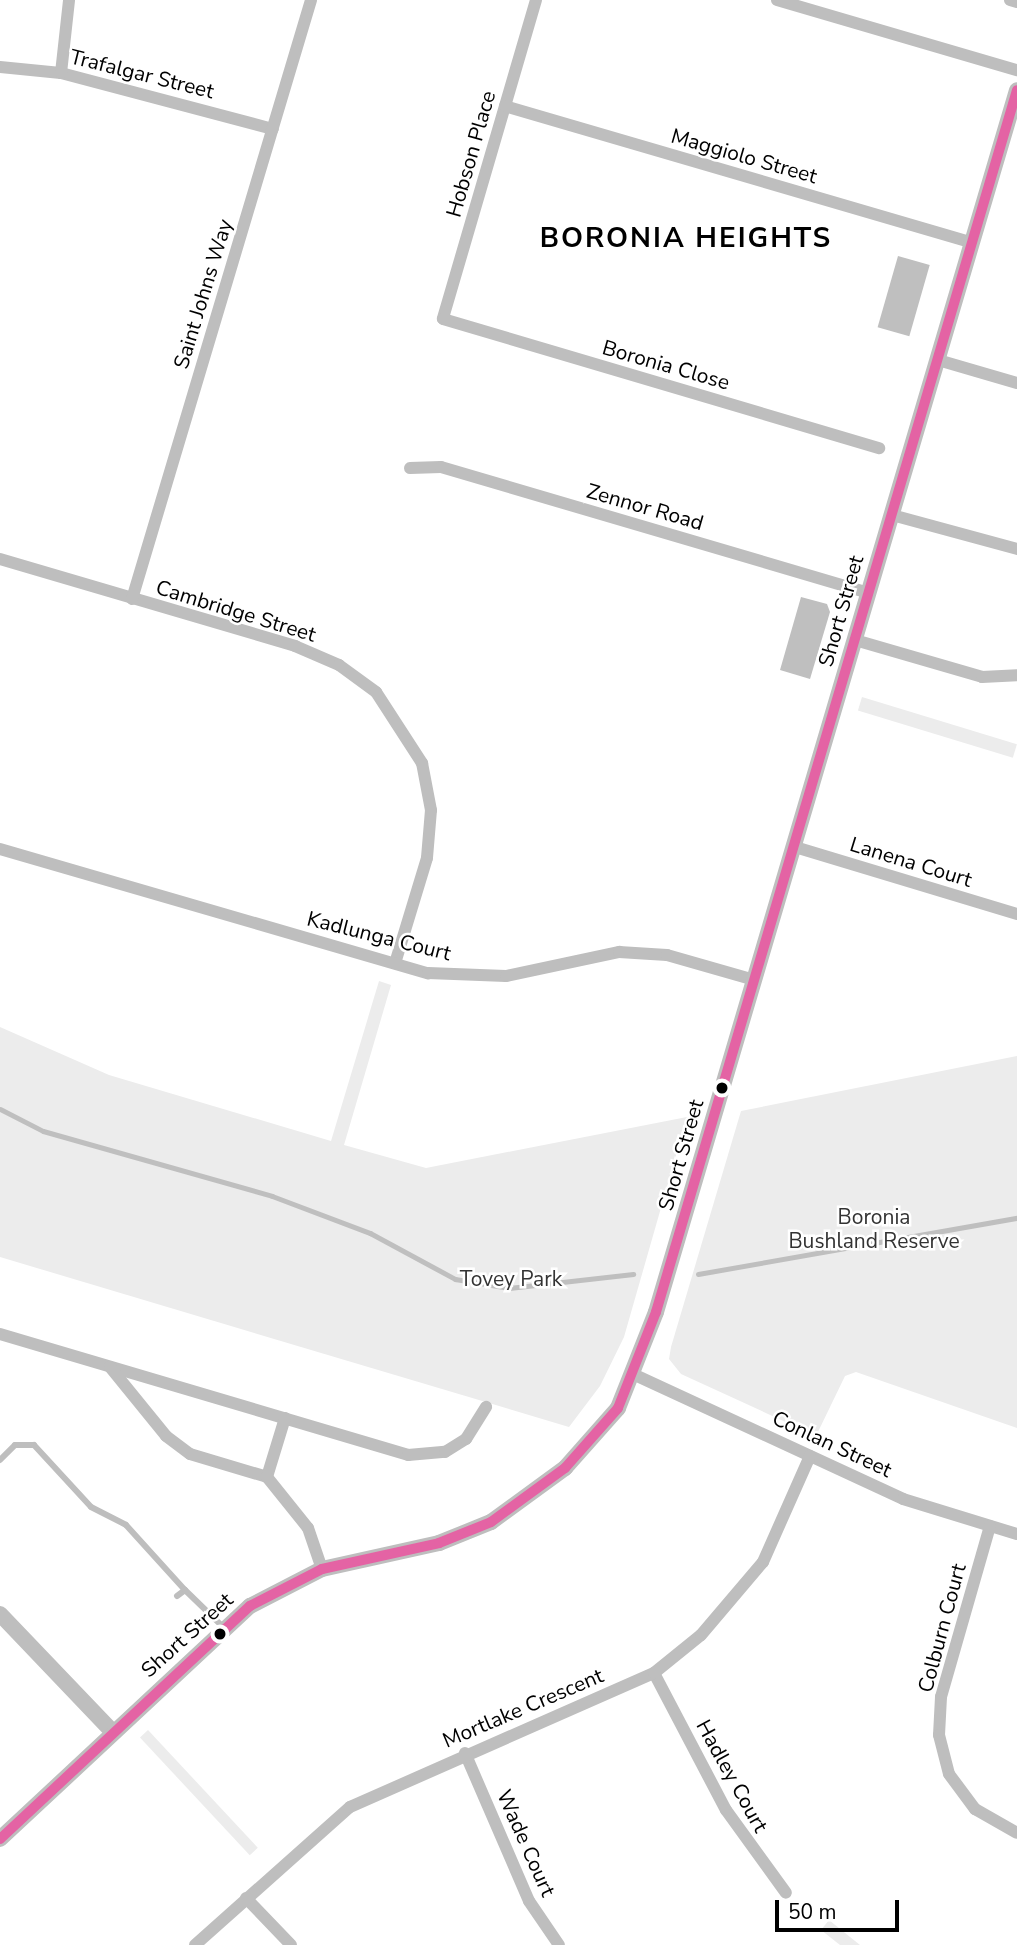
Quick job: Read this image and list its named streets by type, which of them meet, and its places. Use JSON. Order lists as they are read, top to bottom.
{
  "streets": {
    "street": [
      "Trafalgar Street",
      "Hobson Place",
      "Maggiolo Street",
      "Saint Johns Way",
      "Boronia Close",
      "Zennor Road",
      "Cambridge Street",
      "Short Street",
      "Lanena Court",
      "Kadlunga Court",
      "Conlan Street",
      "Colburn Court",
      "Mortlake Crescent",
      "Hadley Court",
      "Wade Court"
    ]
  },
  "crossings": [
    ["Trafalgar Street", "Saint Johns Way"],
    ["Hobson Place", "Maggiolo Street"],
    ["Hobson Place", "Boronia Close"],
    ["Maggiolo Street", "Short Street"],
    ["Saint Johns Way", "Cambridge Street"],
    ["Zennor Road", "Short Street"],
    ["Cambridge Street", "Kadlunga Court"],
    ["Short Street", "Lanena Court"],
    ["Short Street", "Kadlunga Court"],
    ["Short Street", "Conlan Street"],
    ["Conlan Street", "Colburn Court"],
    ["Conlan Street", "Mortlake Crescent"],
    ["Mortlake Crescent", "Hadley Court"],
    ["Mortlake Crescent", "Wade Court"]
  ],
  "districts": ["BORONIA HEIGHTS"],
  "parks": ["Boronia Bushland Reserve", "Tovey Park"],
  "scale_bar": "50 m"
}
